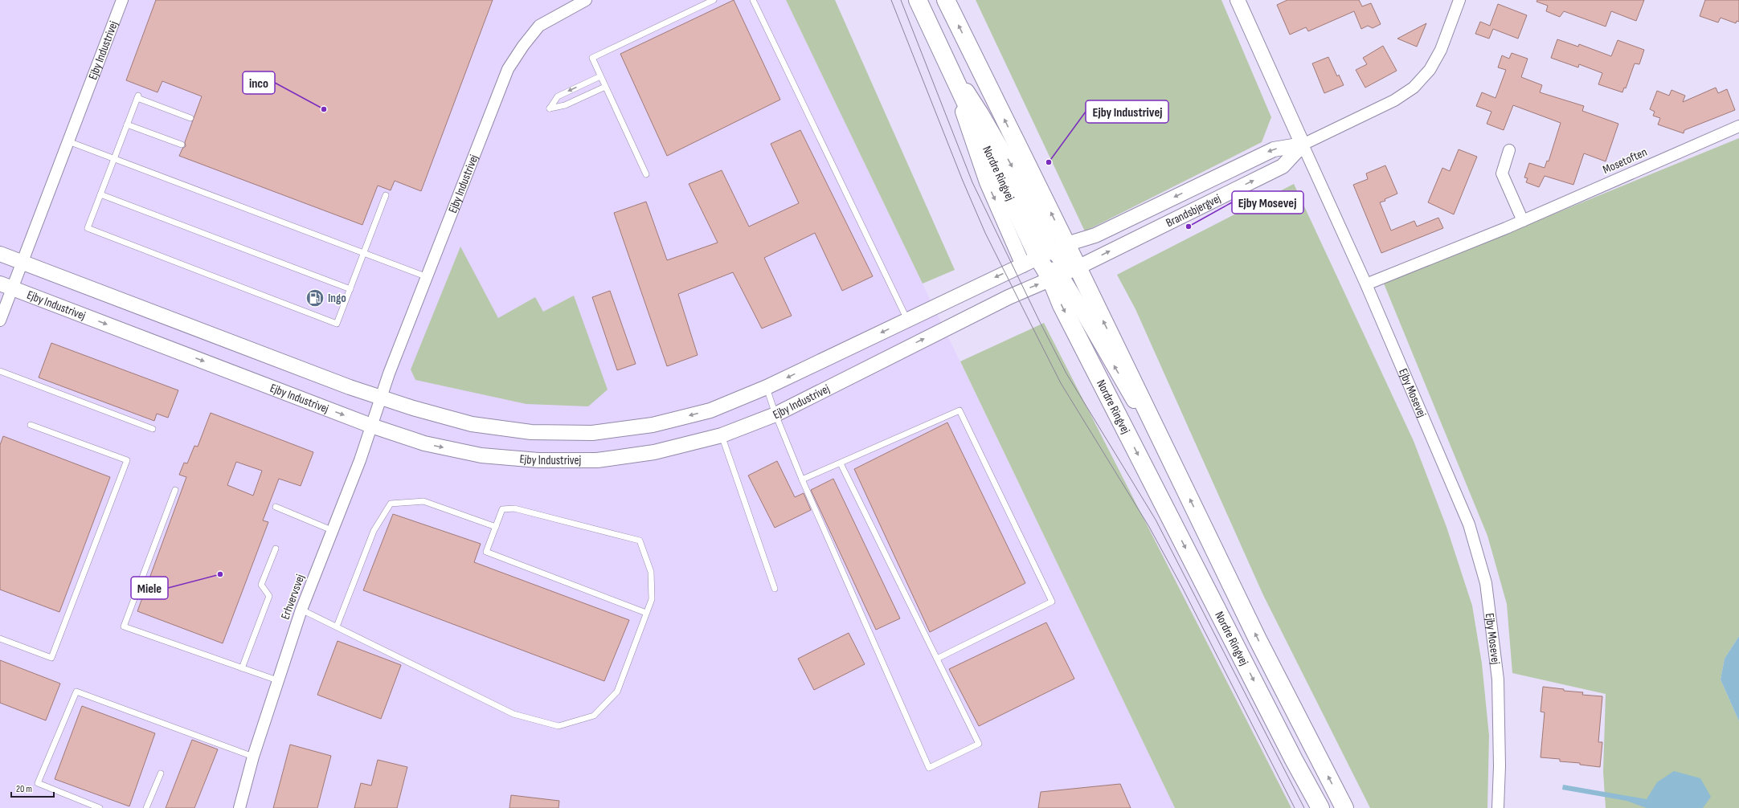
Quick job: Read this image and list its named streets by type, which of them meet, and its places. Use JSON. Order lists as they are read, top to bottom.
{
  "streets": {
    "main road": ["Nordre Ringvej"],
    "street": [
      "Ejby Industrivej",
      "Mosetoften",
      "Brandsbjergvej",
      "Ejby Mosevej",
      "Erhvervsvej"
    ]
  },
  "crossings": [
    ["Ejby Industrivej", "Nordre Ringvej"],
    ["Ejby Industrivej", "Brandsbjergvej"],
    ["Ejby Industrivej", "Erhvervsvej"],
    ["Mosetoften", "Ejby Mosevej"],
    ["Nordre Ringvej", "Brandsbjergvej"],
    ["Brandsbjergvej", "Ejby Mosevej"]
  ],
  "places": {
    "other": [
      "inco",
      "Ejby Industrivej",
      "Ejby Mosevej",
      "Miele"
    ],
    "fuel station": ["Ingo"]
  },
  "scale_bar": "20 m"
}
